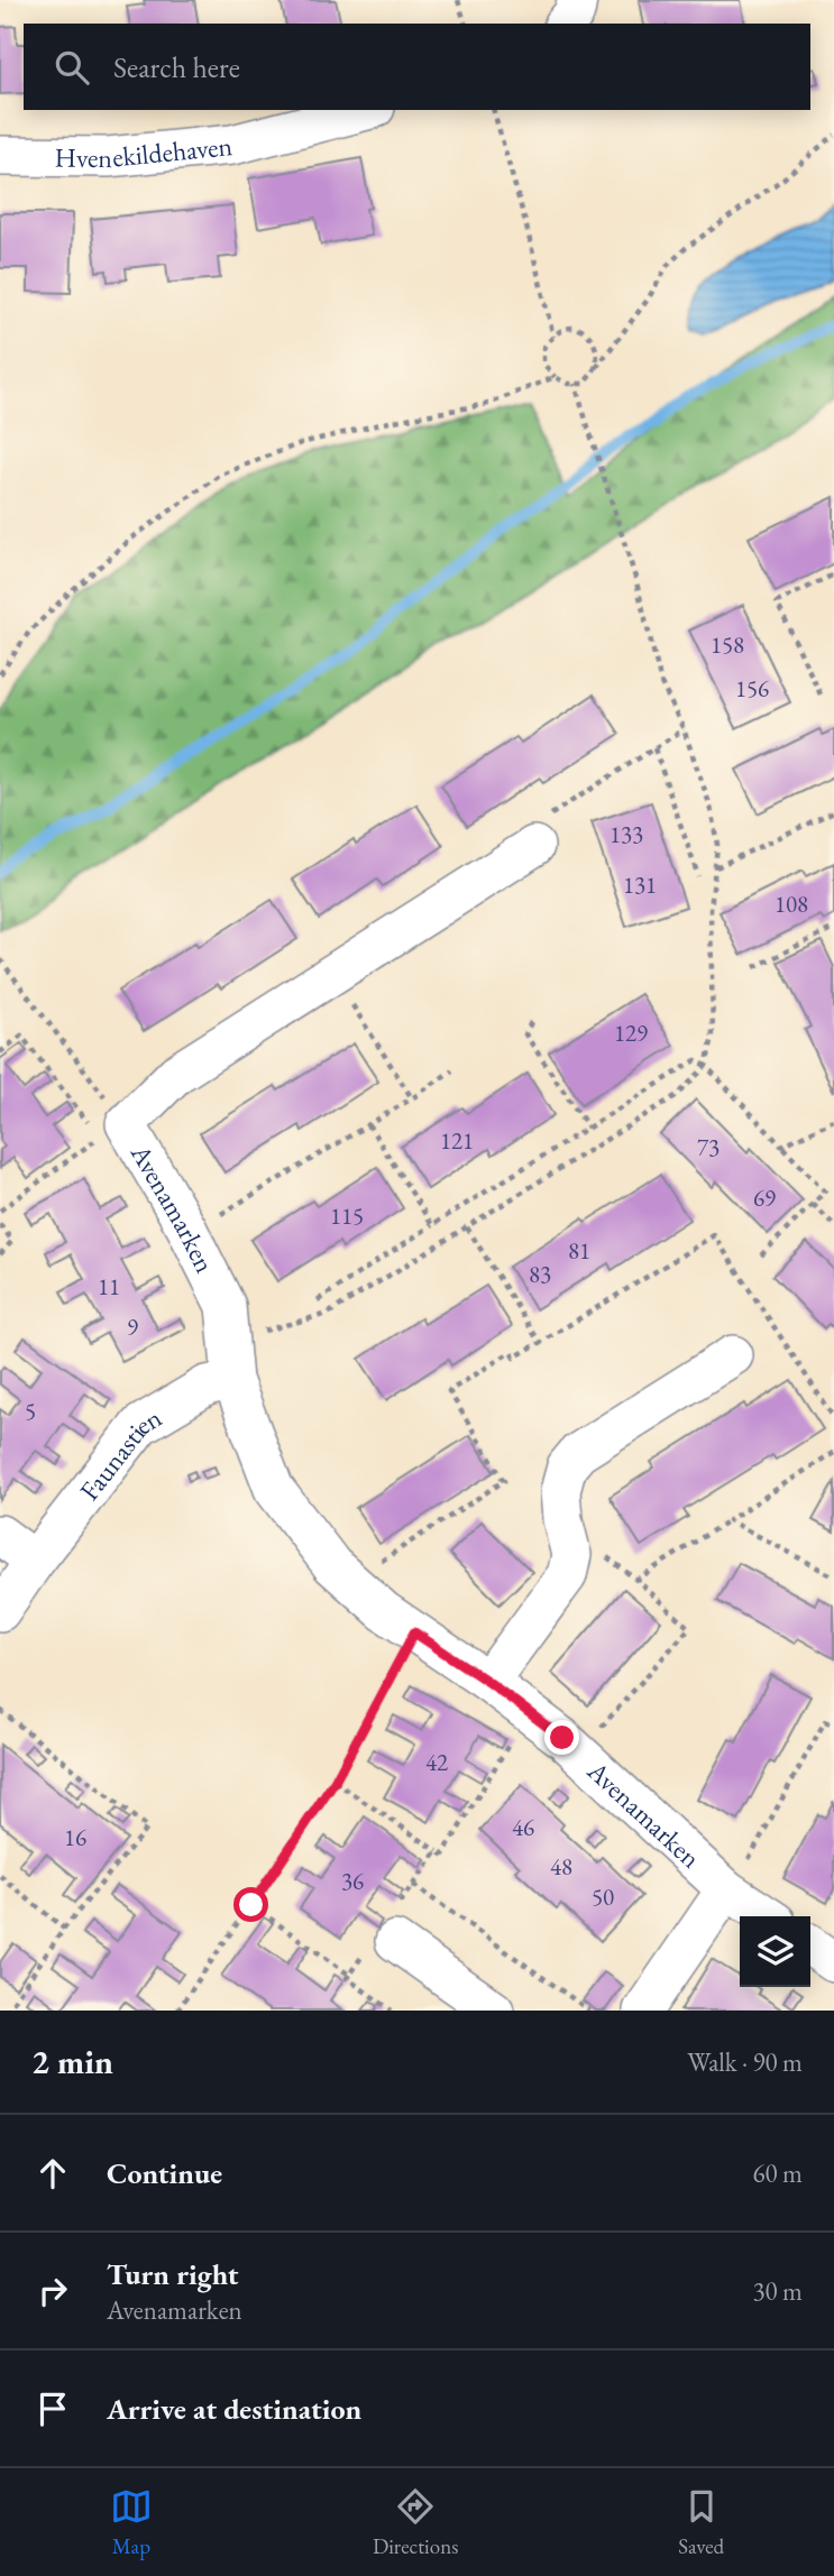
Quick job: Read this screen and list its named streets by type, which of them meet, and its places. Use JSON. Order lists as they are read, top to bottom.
{
  "streets": {
    "street": ["Hvenekildehaven", "Avenamarken", "Faunastien"]
  },
  "crossings": [
    ["Avenamarken", "Faunastien"]
  ],
  "house_numbers": [
    "158",
    "156",
    "133",
    "131",
    "108",
    "129",
    "121",
    "73",
    "69",
    "115",
    "81",
    "83",
    "11",
    "9",
    "5",
    "42",
    "46",
    "16",
    "48",
    "36",
    "50"
  ],
  "page": {
    "search": "Search here",
    "heading": ["2 min", "Walk · 90 m"],
    "list": [
      ["Continue", "60 m"],
      ["Turn right", "Avenamarken", "30 m"],
      "Arrive at destination"
    ],
    "nav": ["Map", "Directions", "Saved"]
  }
}
